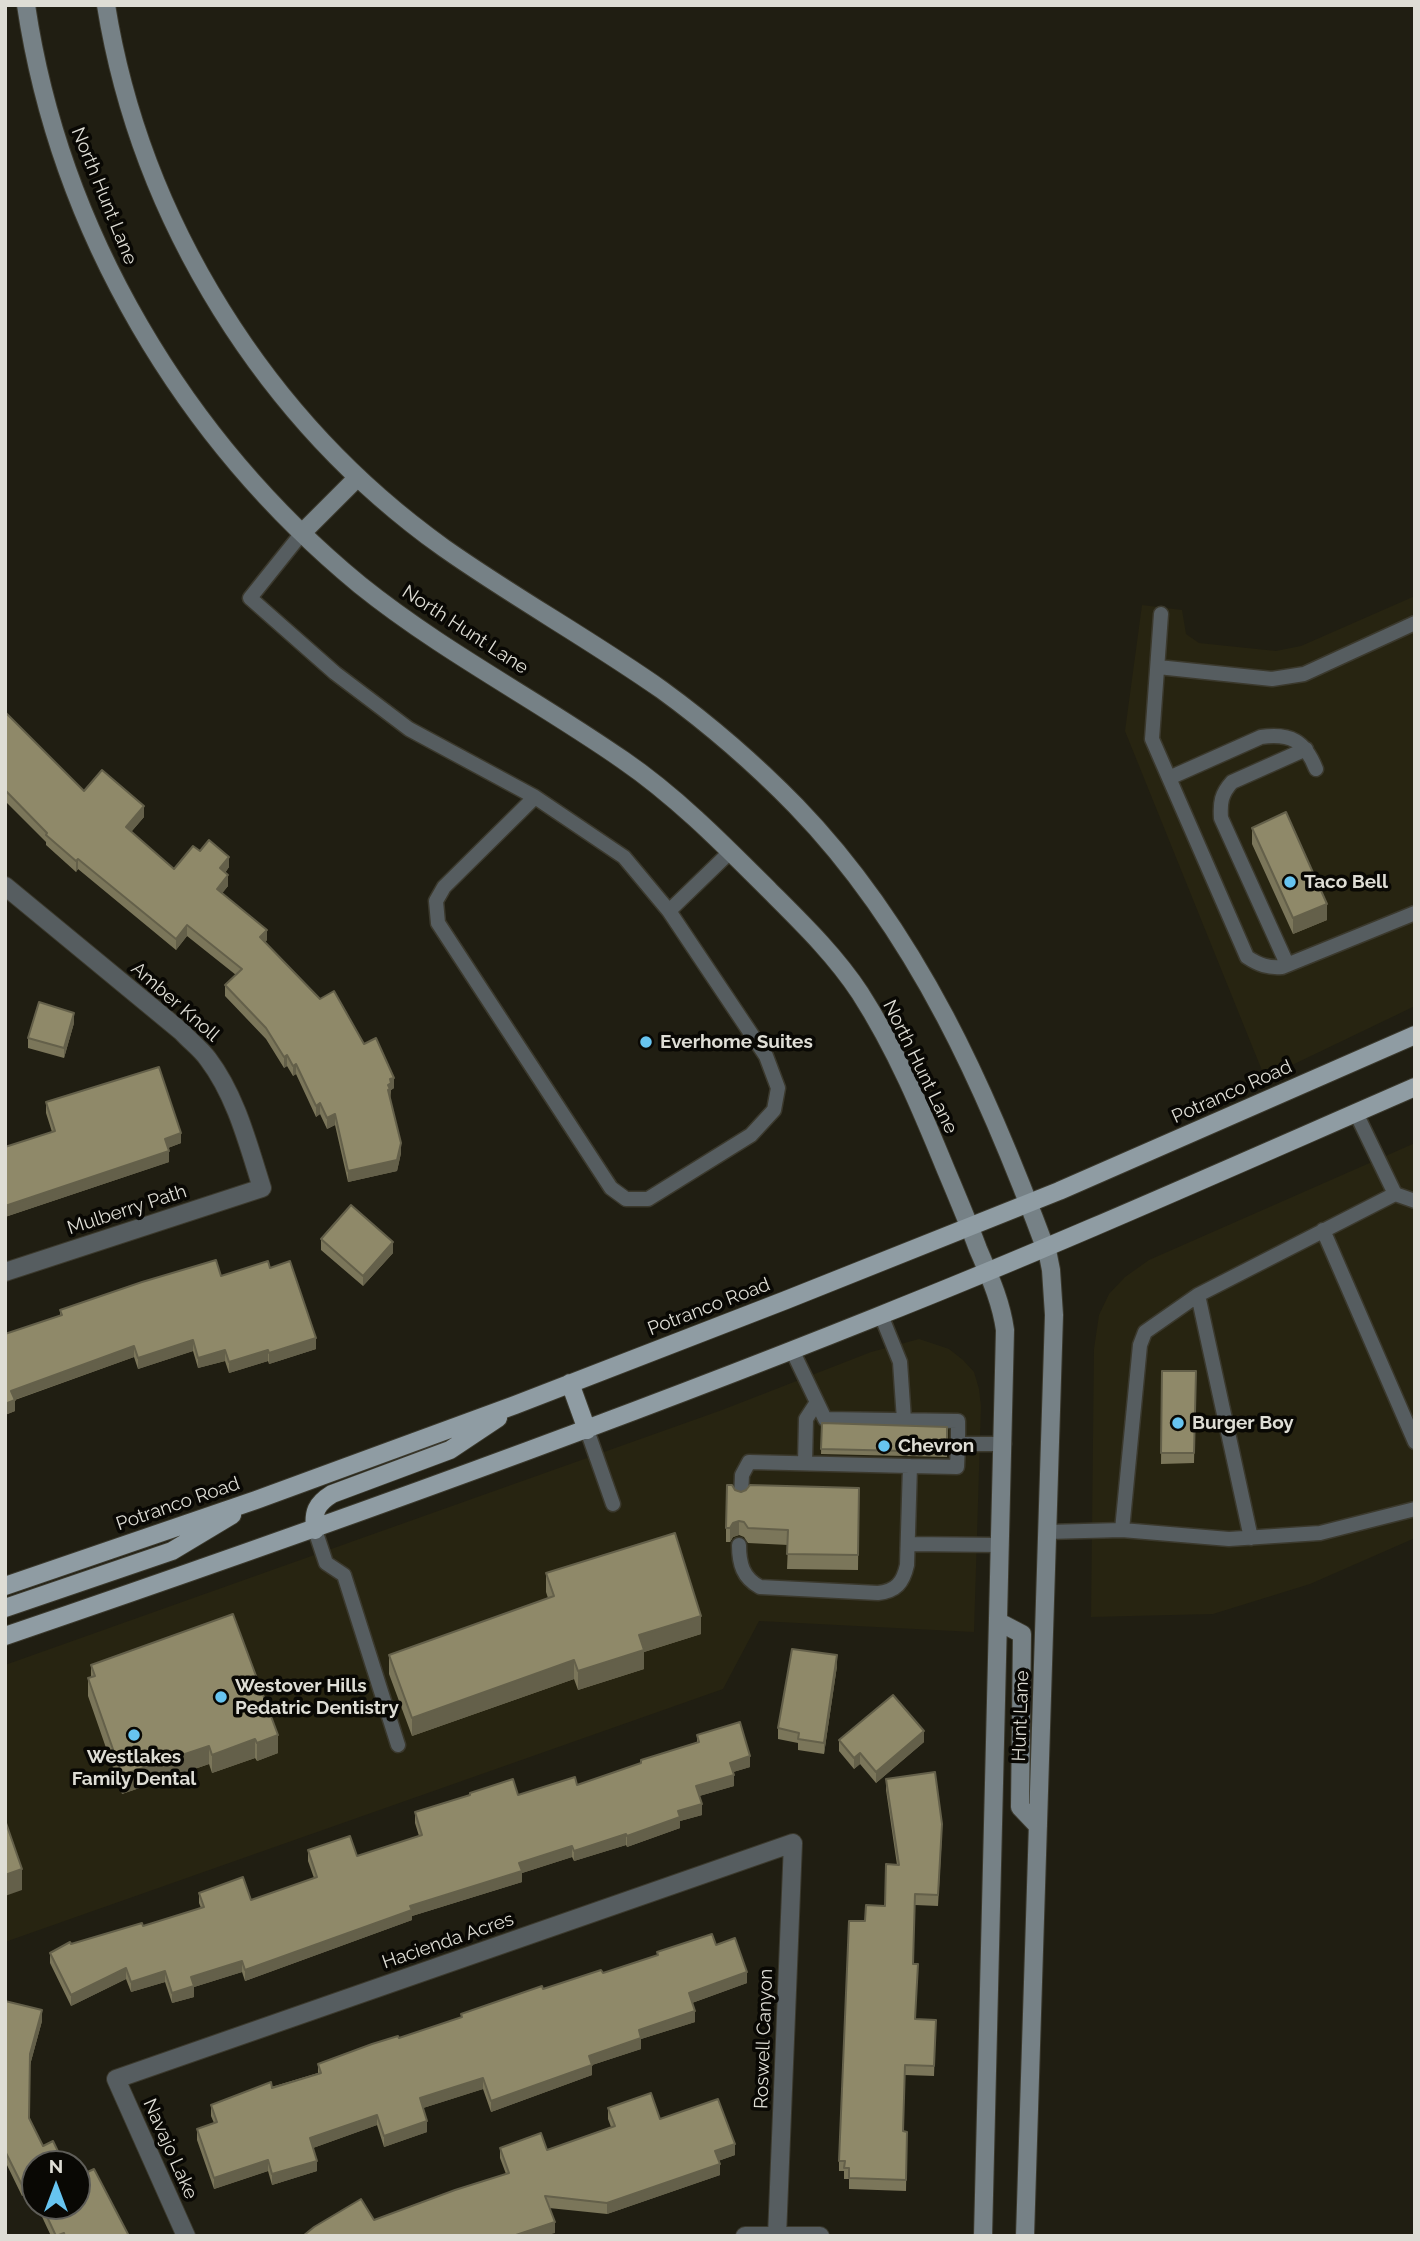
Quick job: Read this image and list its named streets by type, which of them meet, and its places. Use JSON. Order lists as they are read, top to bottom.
{
  "streets": {
    "main road": ["North Hunt Lane", "Potranco Road", "Hunt Lane"],
    "street": [
      "Amber Knoll",
      "Mulberry Path",
      "Hacienda Acres",
      "Roswell Canyon",
      "Navajo Lake"
    ]
  },
  "crossings": [
    ["North Hunt Lane", "Potranco Road"],
    ["North Hunt Lane", "Hunt Lane"],
    ["Amber Knoll", "Mulberry Path"],
    ["Potranco Road", "Hunt Lane"],
    ["Hacienda Acres", "Roswell Canyon"],
    ["Hacienda Acres", "Navajo Lake"]
  ],
  "places": [
    "Taco Bell",
    "Everhome Suites",
    "Burger Boy",
    "Chevron",
    "Westover Hills Pedatric Dentistry",
    "Westlakes Family Dental"
  ],
  "north": "top"
}
